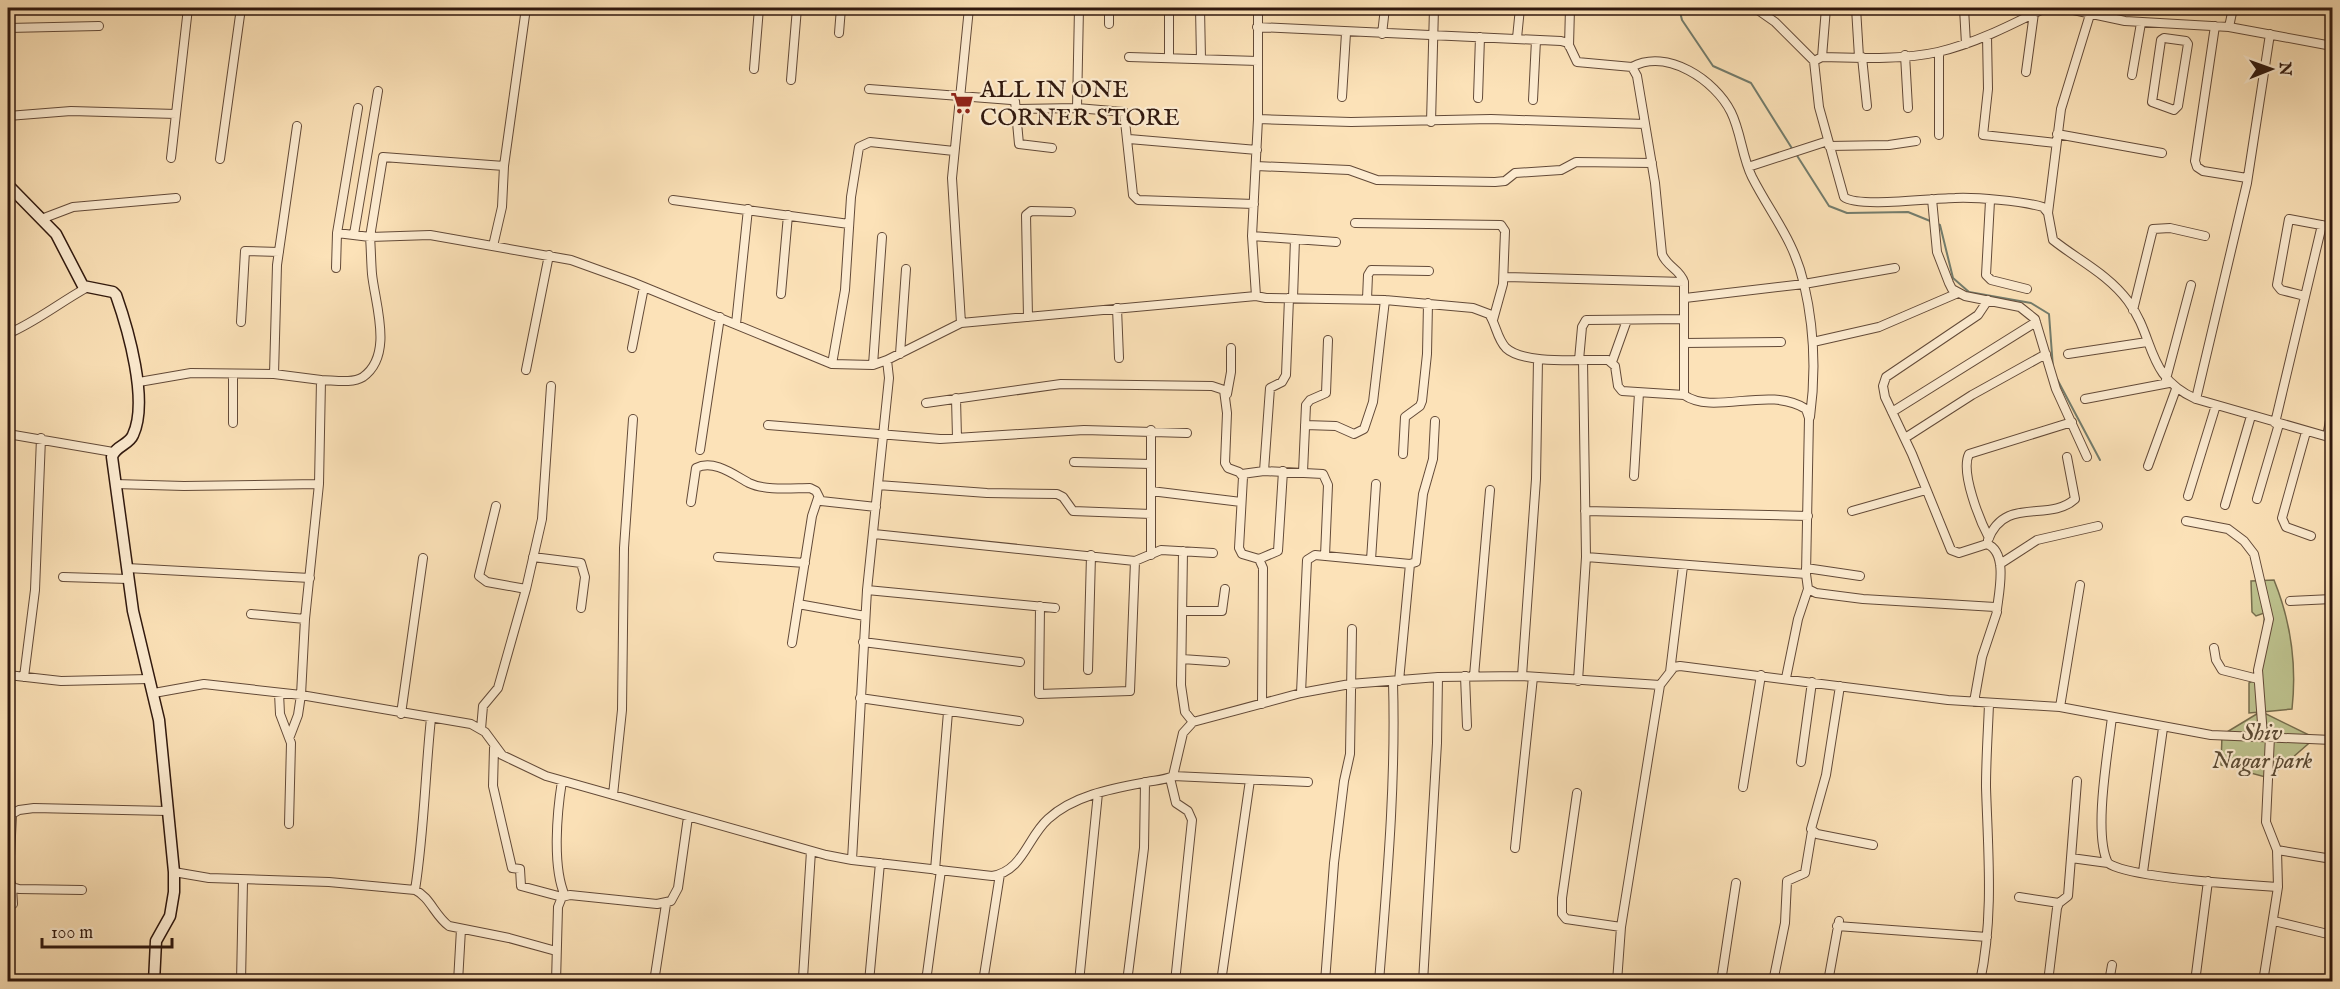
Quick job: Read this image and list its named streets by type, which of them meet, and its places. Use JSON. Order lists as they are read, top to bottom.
{
  "parks": ["Shiv Nagar park"],
  "places": {
    "supermarket": ["ALL IN ONE CORNER STORE"]
  },
  "scale_bar": "100 m",
  "north": "right"
}
